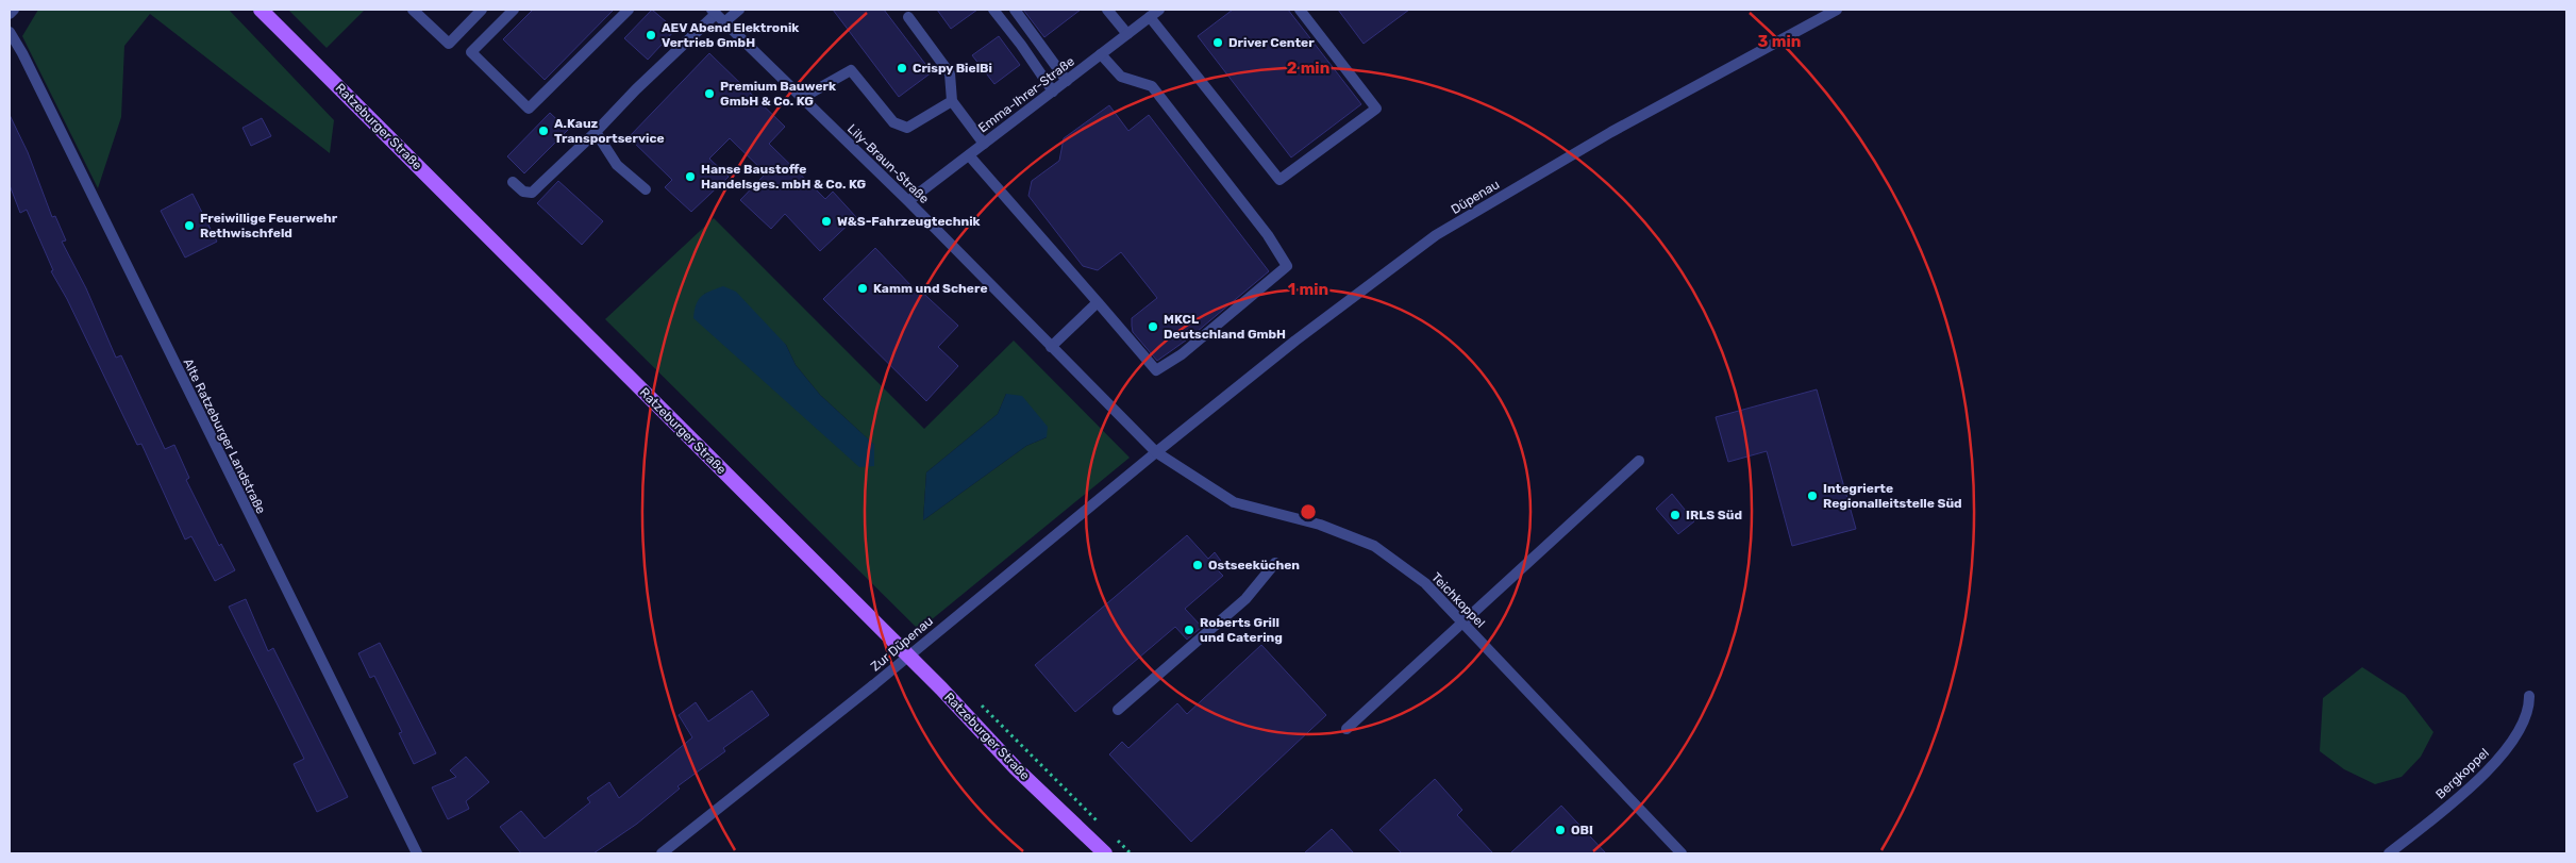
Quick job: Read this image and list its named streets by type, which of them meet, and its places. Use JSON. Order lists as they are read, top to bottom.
{
  "streets": {
    "main road": ["Ratzeburger Straße"],
    "street": [
      "Emma-Ihrer-Straße",
      "Lily-Braun-Straße",
      "Düpenau",
      "Alte Ratzeburger Landstraße",
      "Teichkoppel",
      "Zur Düpenau",
      "Bergkoppel"
    ]
  },
  "crossings": [
    ["Emma-Ihrer-Straße", "Lily-Braun-Straße"],
    ["Lily-Braun-Straße", "Düpenau"],
    ["Lily-Braun-Straße", "Teichkoppel"],
    ["Lily-Braun-Straße", "Zur Düpenau"],
    ["Düpenau", "Teichkoppel"],
    ["Düpenau", "Zur Düpenau"],
    ["Teichkoppel", "Zur Düpenau"]
  ],
  "places": [
    "AEV Abend Elektronik Vertrieb GmbH",
    "Driver Center",
    "Crispy BielBi",
    "Premium Bauwerk GmbH & Co. KG",
    "A.Kauz Transportservice",
    "Hanse Baustoffe Handelsges. mbH & Co. KG",
    "W&S-Fahrzeugtechnik",
    "Freiwillige Feuerwehr Rethwischfeld",
    "Kamm und Schere",
    "MKCL Deutschland GmbH",
    "Integrierte Regionalleitstelle Süd",
    "IRLS Süd",
    "Ostseeküchen",
    "Roberts Grill und Catering",
    "OBI"
  ],
  "rings": ["3 min", "2 min", "1 min"]
}
